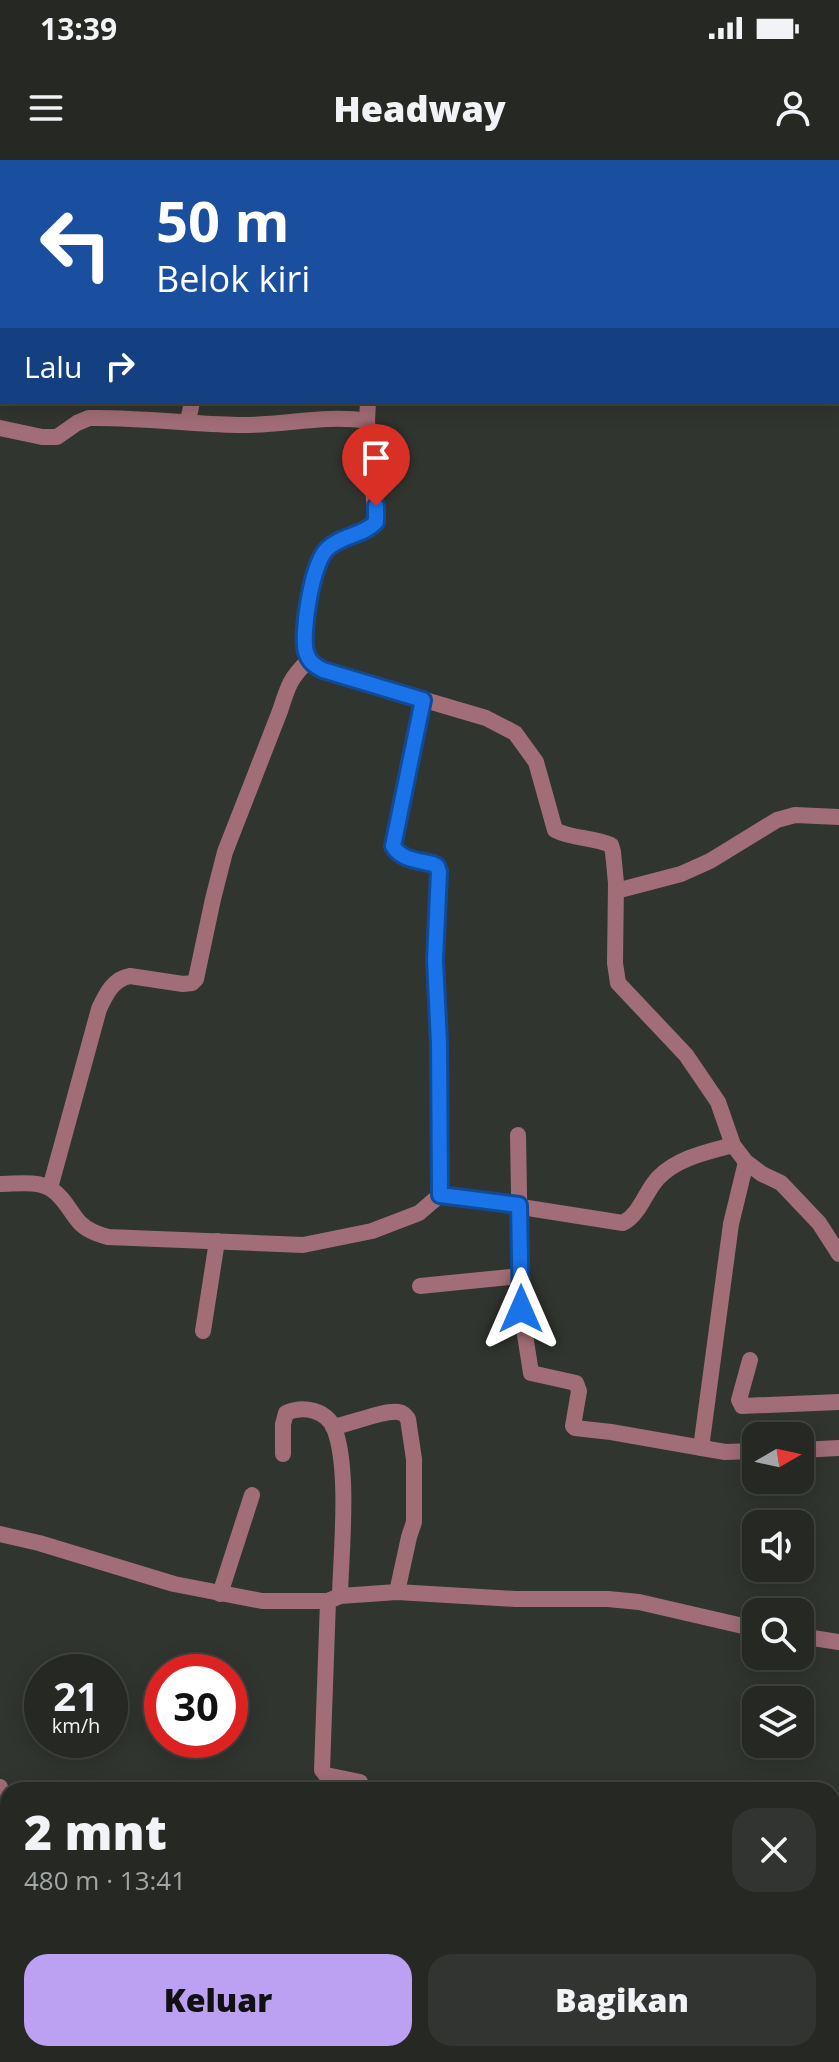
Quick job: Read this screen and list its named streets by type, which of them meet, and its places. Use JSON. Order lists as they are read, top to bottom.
{
  "north": "right",
  "page": {
    "status": "13:39",
    "header": "Headway",
    "turn": ["50 m", "Belok kiri"],
    "then": "Lalu",
    "speed": "21 km/h",
    "limit": "30",
    "heading": ["2 mnt", "480 m · 13:41"],
    "buttons": ["Keluar", "Bagikan"]
  }
}
